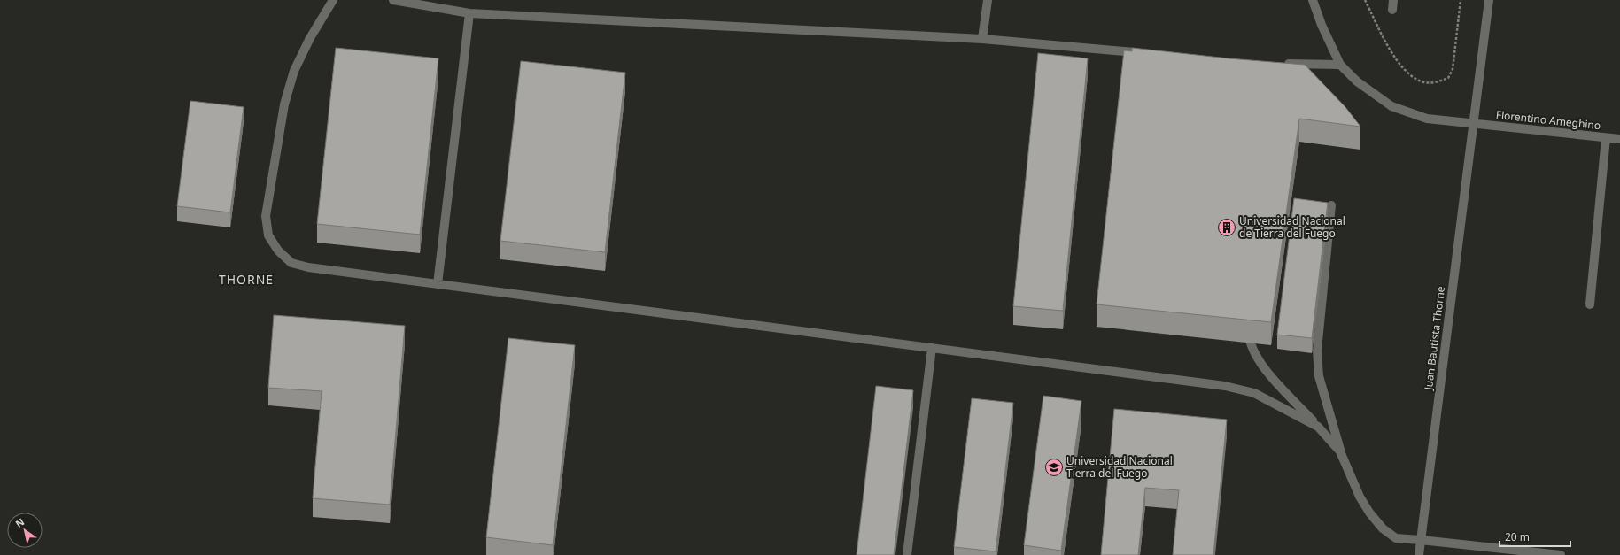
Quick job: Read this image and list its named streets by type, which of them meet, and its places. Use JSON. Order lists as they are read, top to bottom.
{
  "streets": {
    "street": ["Florentino Ameghino", "Juan Bautista Thorne"]
  },
  "crossings": [
    ["Florentino Ameghino", "Juan Bautista Thorne"]
  ],
  "districts": ["THORNE"],
  "places": {
    "building": ["Universidad Nacional de Tierra del Fuego"],
    "school or university": ["Universidad Nacional Tierra del Fuego"]
  },
  "scale_bar": "20 m",
  "north": "top left"
}
